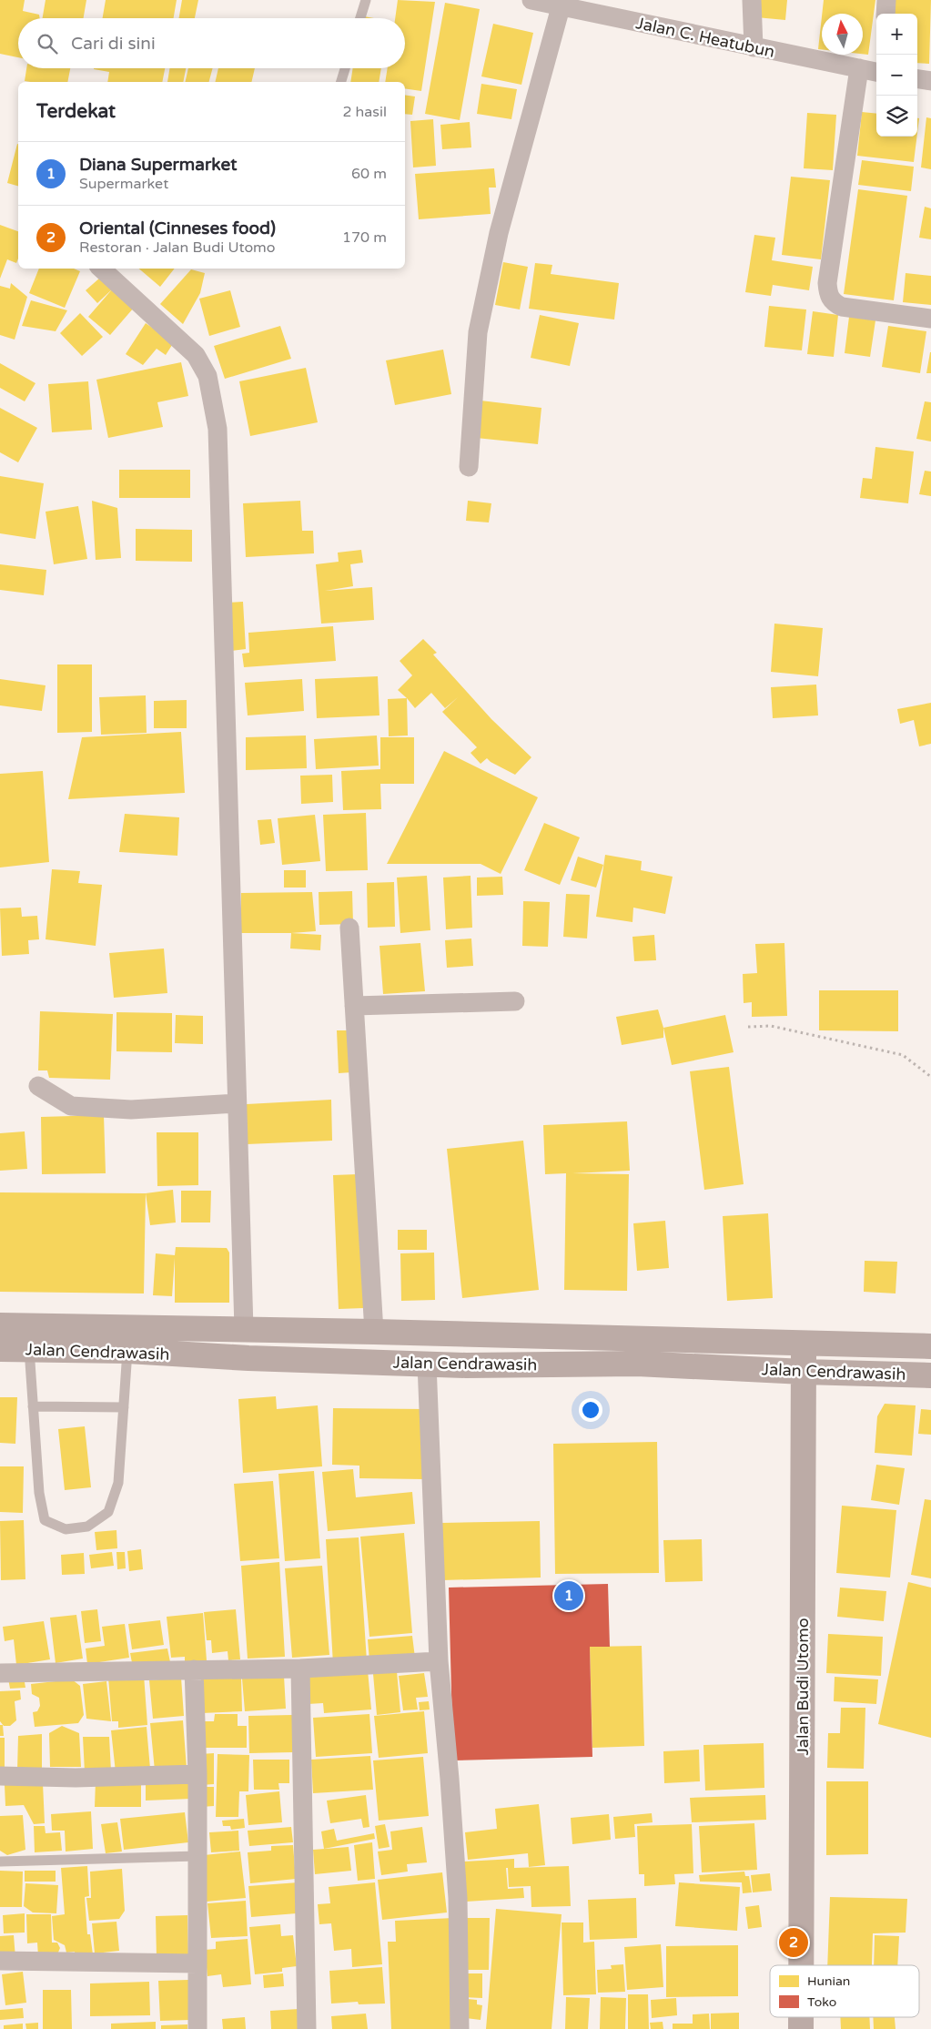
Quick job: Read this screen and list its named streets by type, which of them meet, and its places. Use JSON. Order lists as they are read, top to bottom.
{
  "streets": {
    "main road": ["Jalan Cendrawasih", "Jalan Budi Utomo"],
    "street": ["Jalan C. Heatubun"]
  },
  "crossings": [
    ["Jalan Cendrawasih", "Jalan Budi Utomo"]
  ],
  "legend": ["Hunian", "Toko"],
  "north": "top",
  "page": {
    "map_buttons": ["+", "−"],
    "search": "Cari di sini",
    "heading": ["Terdekat", "2 hasil"],
    "list": [
      {
        "mark": "1",
        "name": "Diana Supermarket",
        "note": "Supermarket",
        "value": "60 m"
      },
      {
        "mark": "2",
        "name": "Oriental (Cinneses food)",
        "note": "Restoran · Jalan Budi Utomo",
        "value": "170 m"
      }
    ],
    "pins": ["1", "2"]
  }
}
